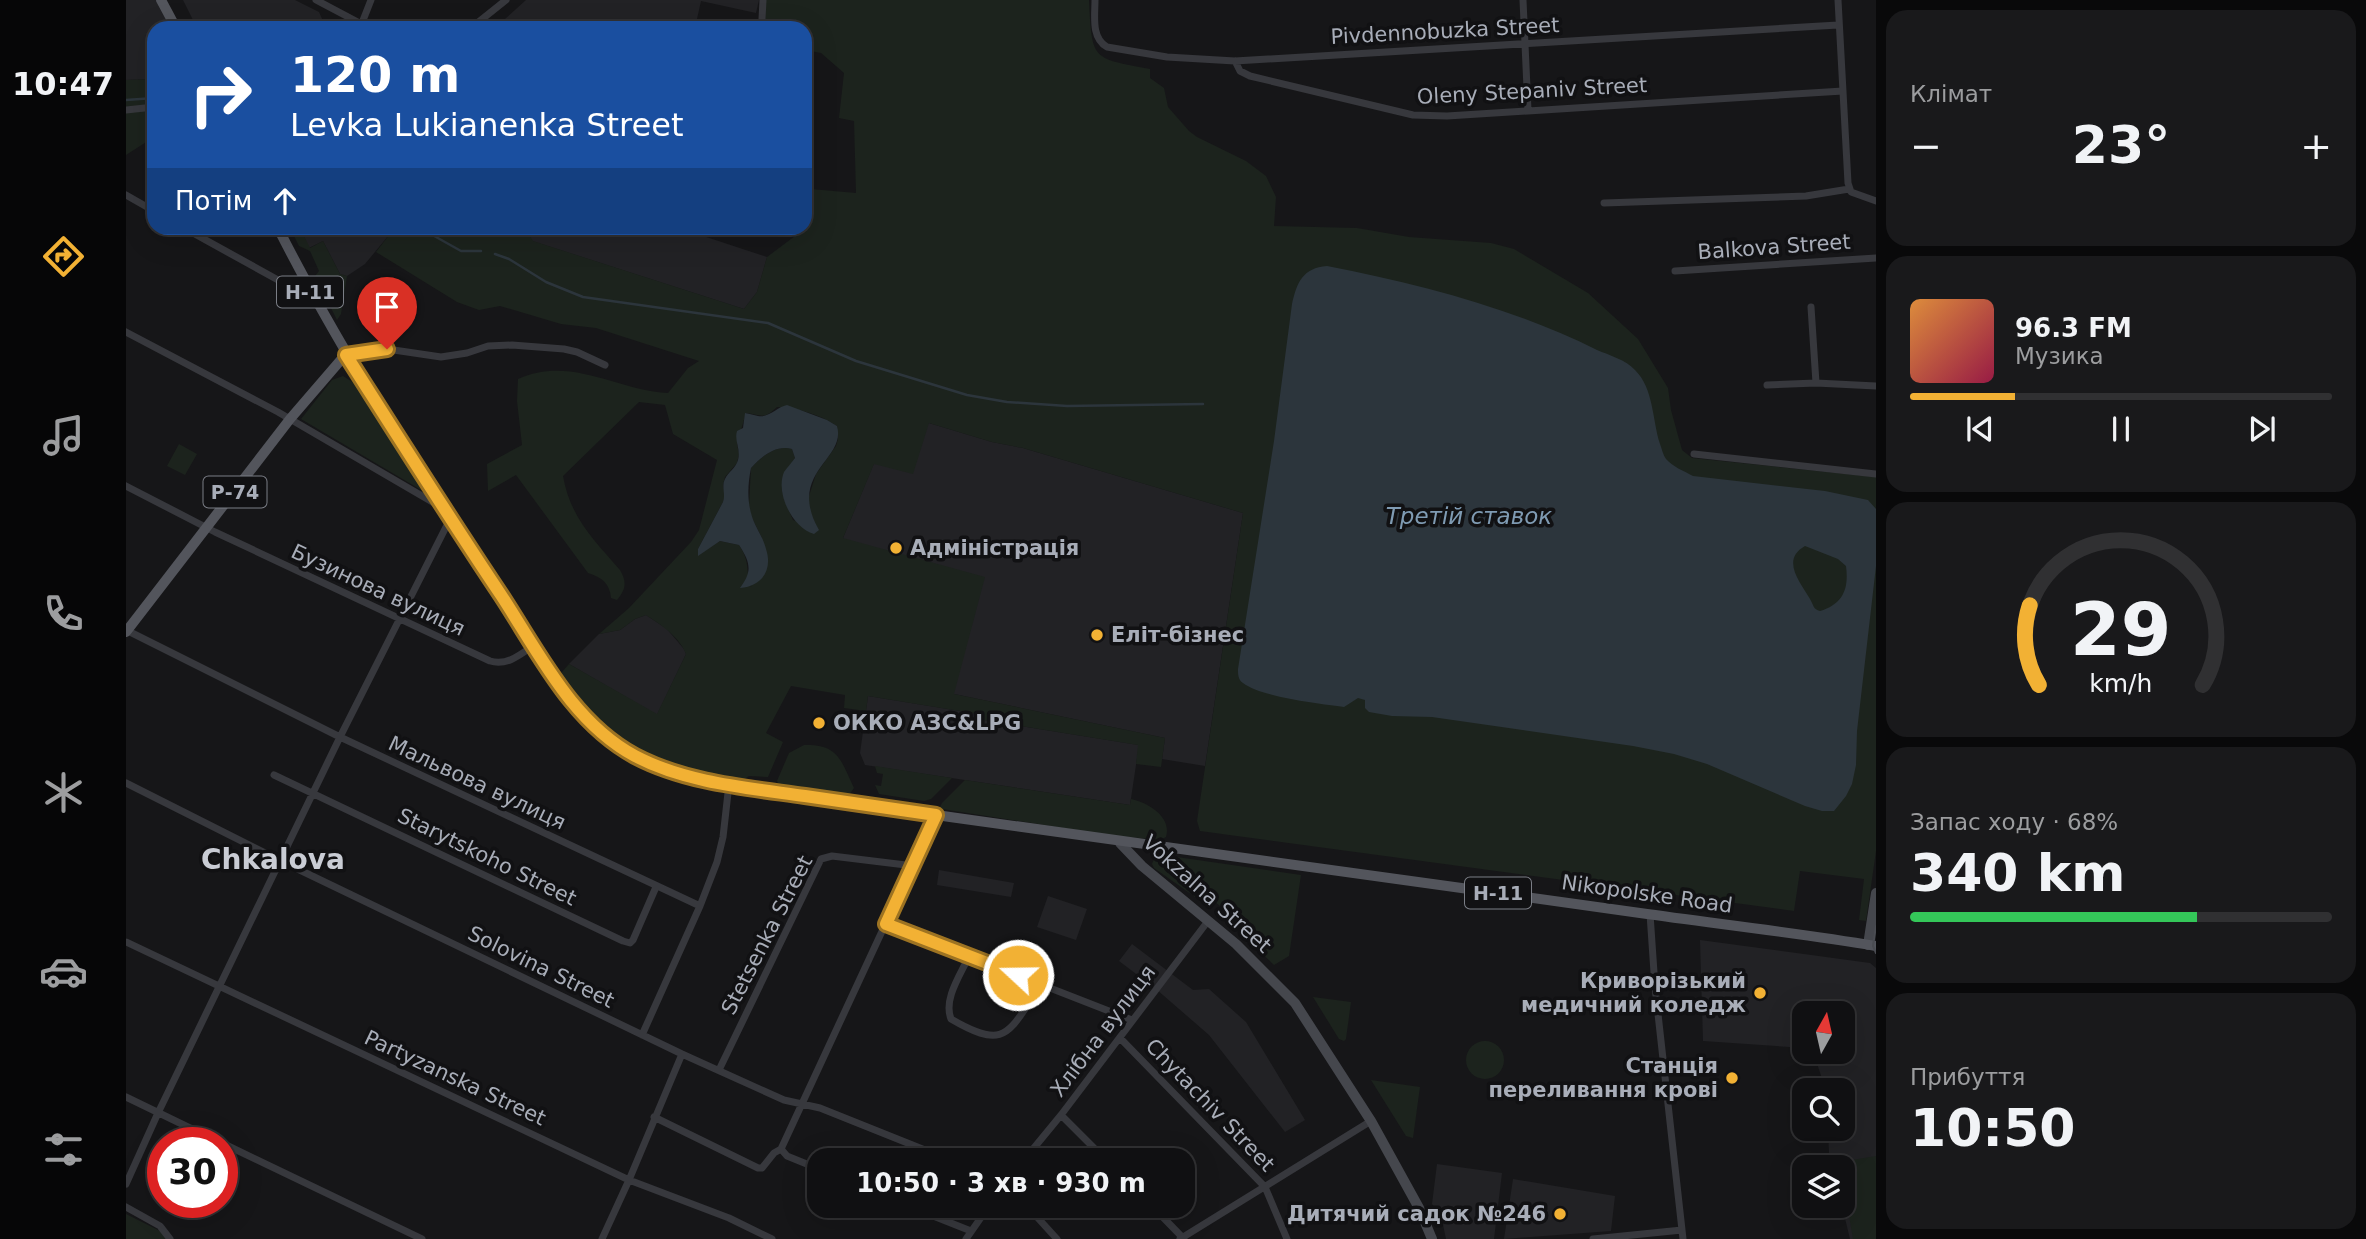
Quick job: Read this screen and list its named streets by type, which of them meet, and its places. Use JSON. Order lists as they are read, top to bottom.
{
  "streets": {
    "main road": [
      "Н-11",
      "Р-74",
      "Vokzalna Street",
      "Nikopolske Road"
    ],
    "street": [
      "Pivdennobuzka Street",
      "Oleny Stepaniv Street",
      "Balkova Street",
      "Бузинова вулиця",
      "Мальвова вулиця",
      "Starytskoho Street",
      "Stetsenka Street",
      "Solovina Street",
      "Хлібна вулиця",
      "Partyzanska Street",
      "Chytachiv Street"
    ]
  },
  "crossings": [
    ["Pivdennobuzka Street", "Oleny Stepaniv Street"],
    ["Н-11", "Р-74"],
    ["Н-11", "Бузинова вулиця"],
    ["Н-11", "Vokzalna Street"],
    ["Р-74", "Бузинова вулиця"],
    ["Р-74", "Мальвова вулиця"],
    ["Мальвова вулиця", "Starytskoho Street"],
    ["Vokzalna Street", "Nikopolske Road"],
    ["Vokzalna Street", "Хлібна вулиця"],
    ["Stetsenka Street", "Solovina Street"],
    ["Хлібна вулиця", "Chytachiv Street"]
  ],
  "districts": ["Chkalova"],
  "water": ["Третій ставок"],
  "places": [
    "Адміністрація",
    "Еліт-бізнес",
    "ОККО АЗС&LPG",
    "Криворізький медичний коледж",
    "Станція переливання крові",
    "Дитячий садок №246"
  ],
  "north": "top",
  "page": {
    "tabs": "10:47",
    "tile": [
      "Клімат",
      ["Запас ходу · 68%", "340 km"],
      ["Прибуття", "10:50"]
    ],
    "turn": ["120 m", "Levka Lukianenka Street"],
    "heat": ["−", "23°", "+"],
    "then": "Потім",
    "song": ["96.3 FM", "Музика"],
    "limit": "30",
    "trip": "10:50 · 3 хв · 930 m",
    "gauge": ["29", "km/h"]
  }
}
